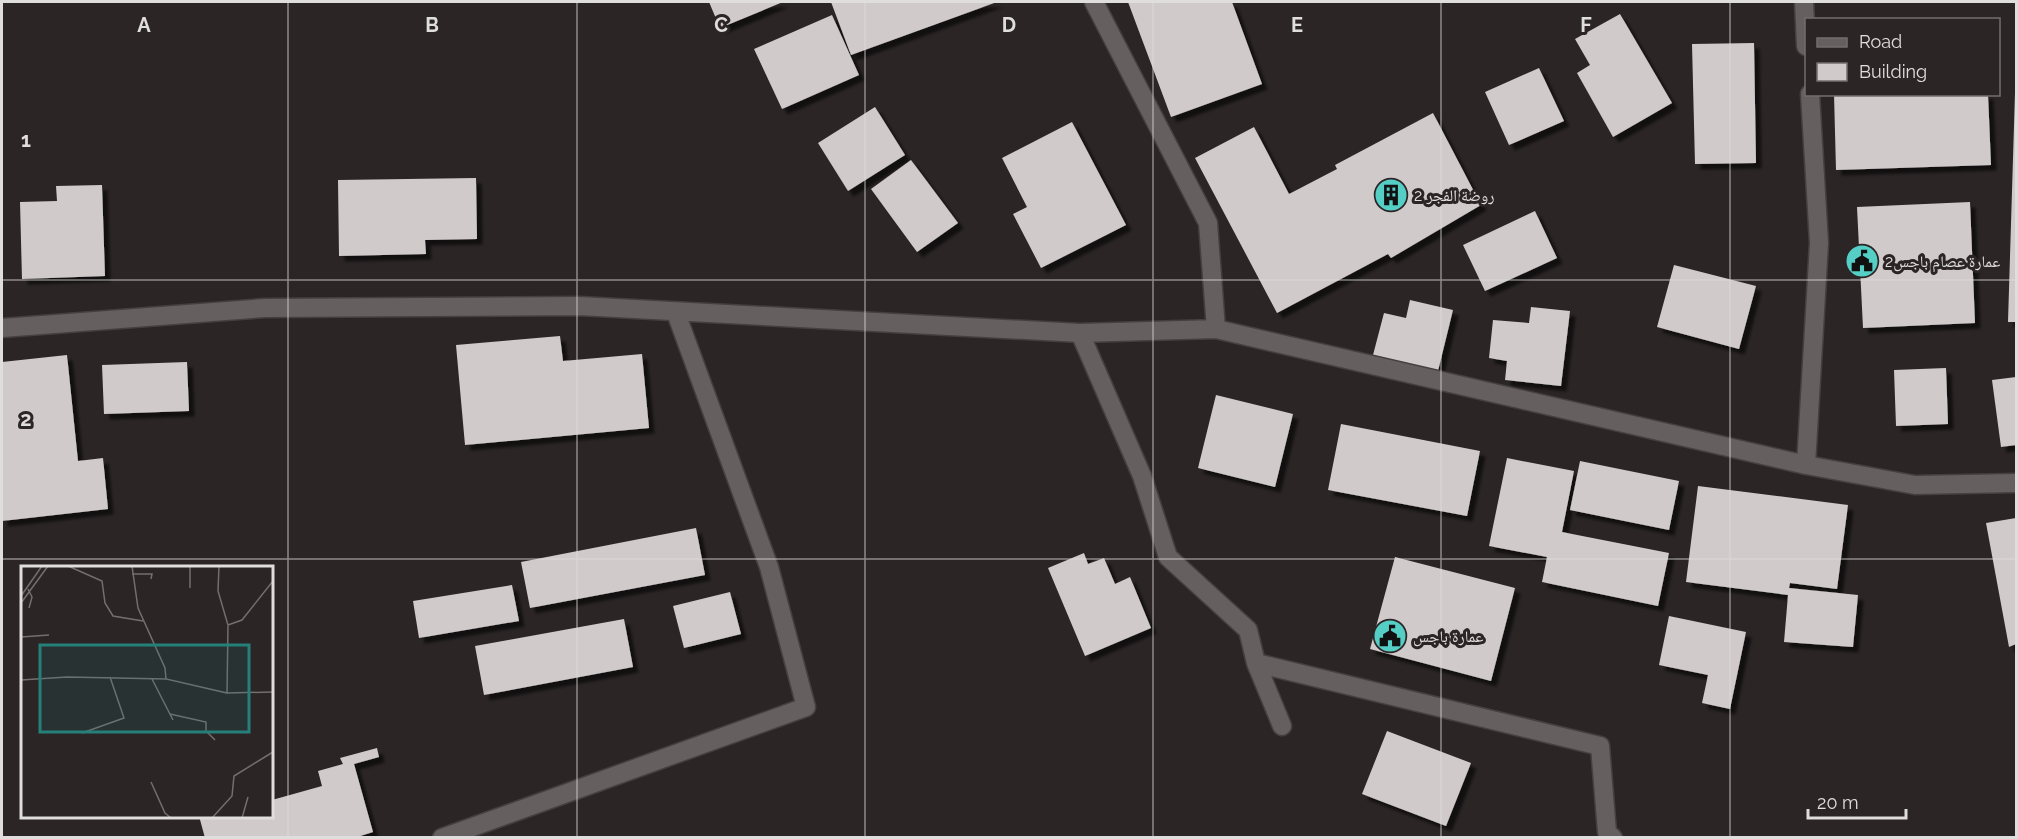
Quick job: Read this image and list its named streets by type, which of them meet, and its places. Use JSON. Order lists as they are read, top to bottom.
{
  "places": {
    "building": ["روضة الفجر 2"],
    "public building": ["عمارة عصام باجس2", "عمارة باجس"]
  },
  "legend": ["Road", "Building"],
  "scale_bar": "20 m",
  "grid": {
    "columns": [
      "A",
      "B",
      "C",
      "D",
      "E",
      "F"
    ],
    "rows": ["1", "2"]
  }
}
